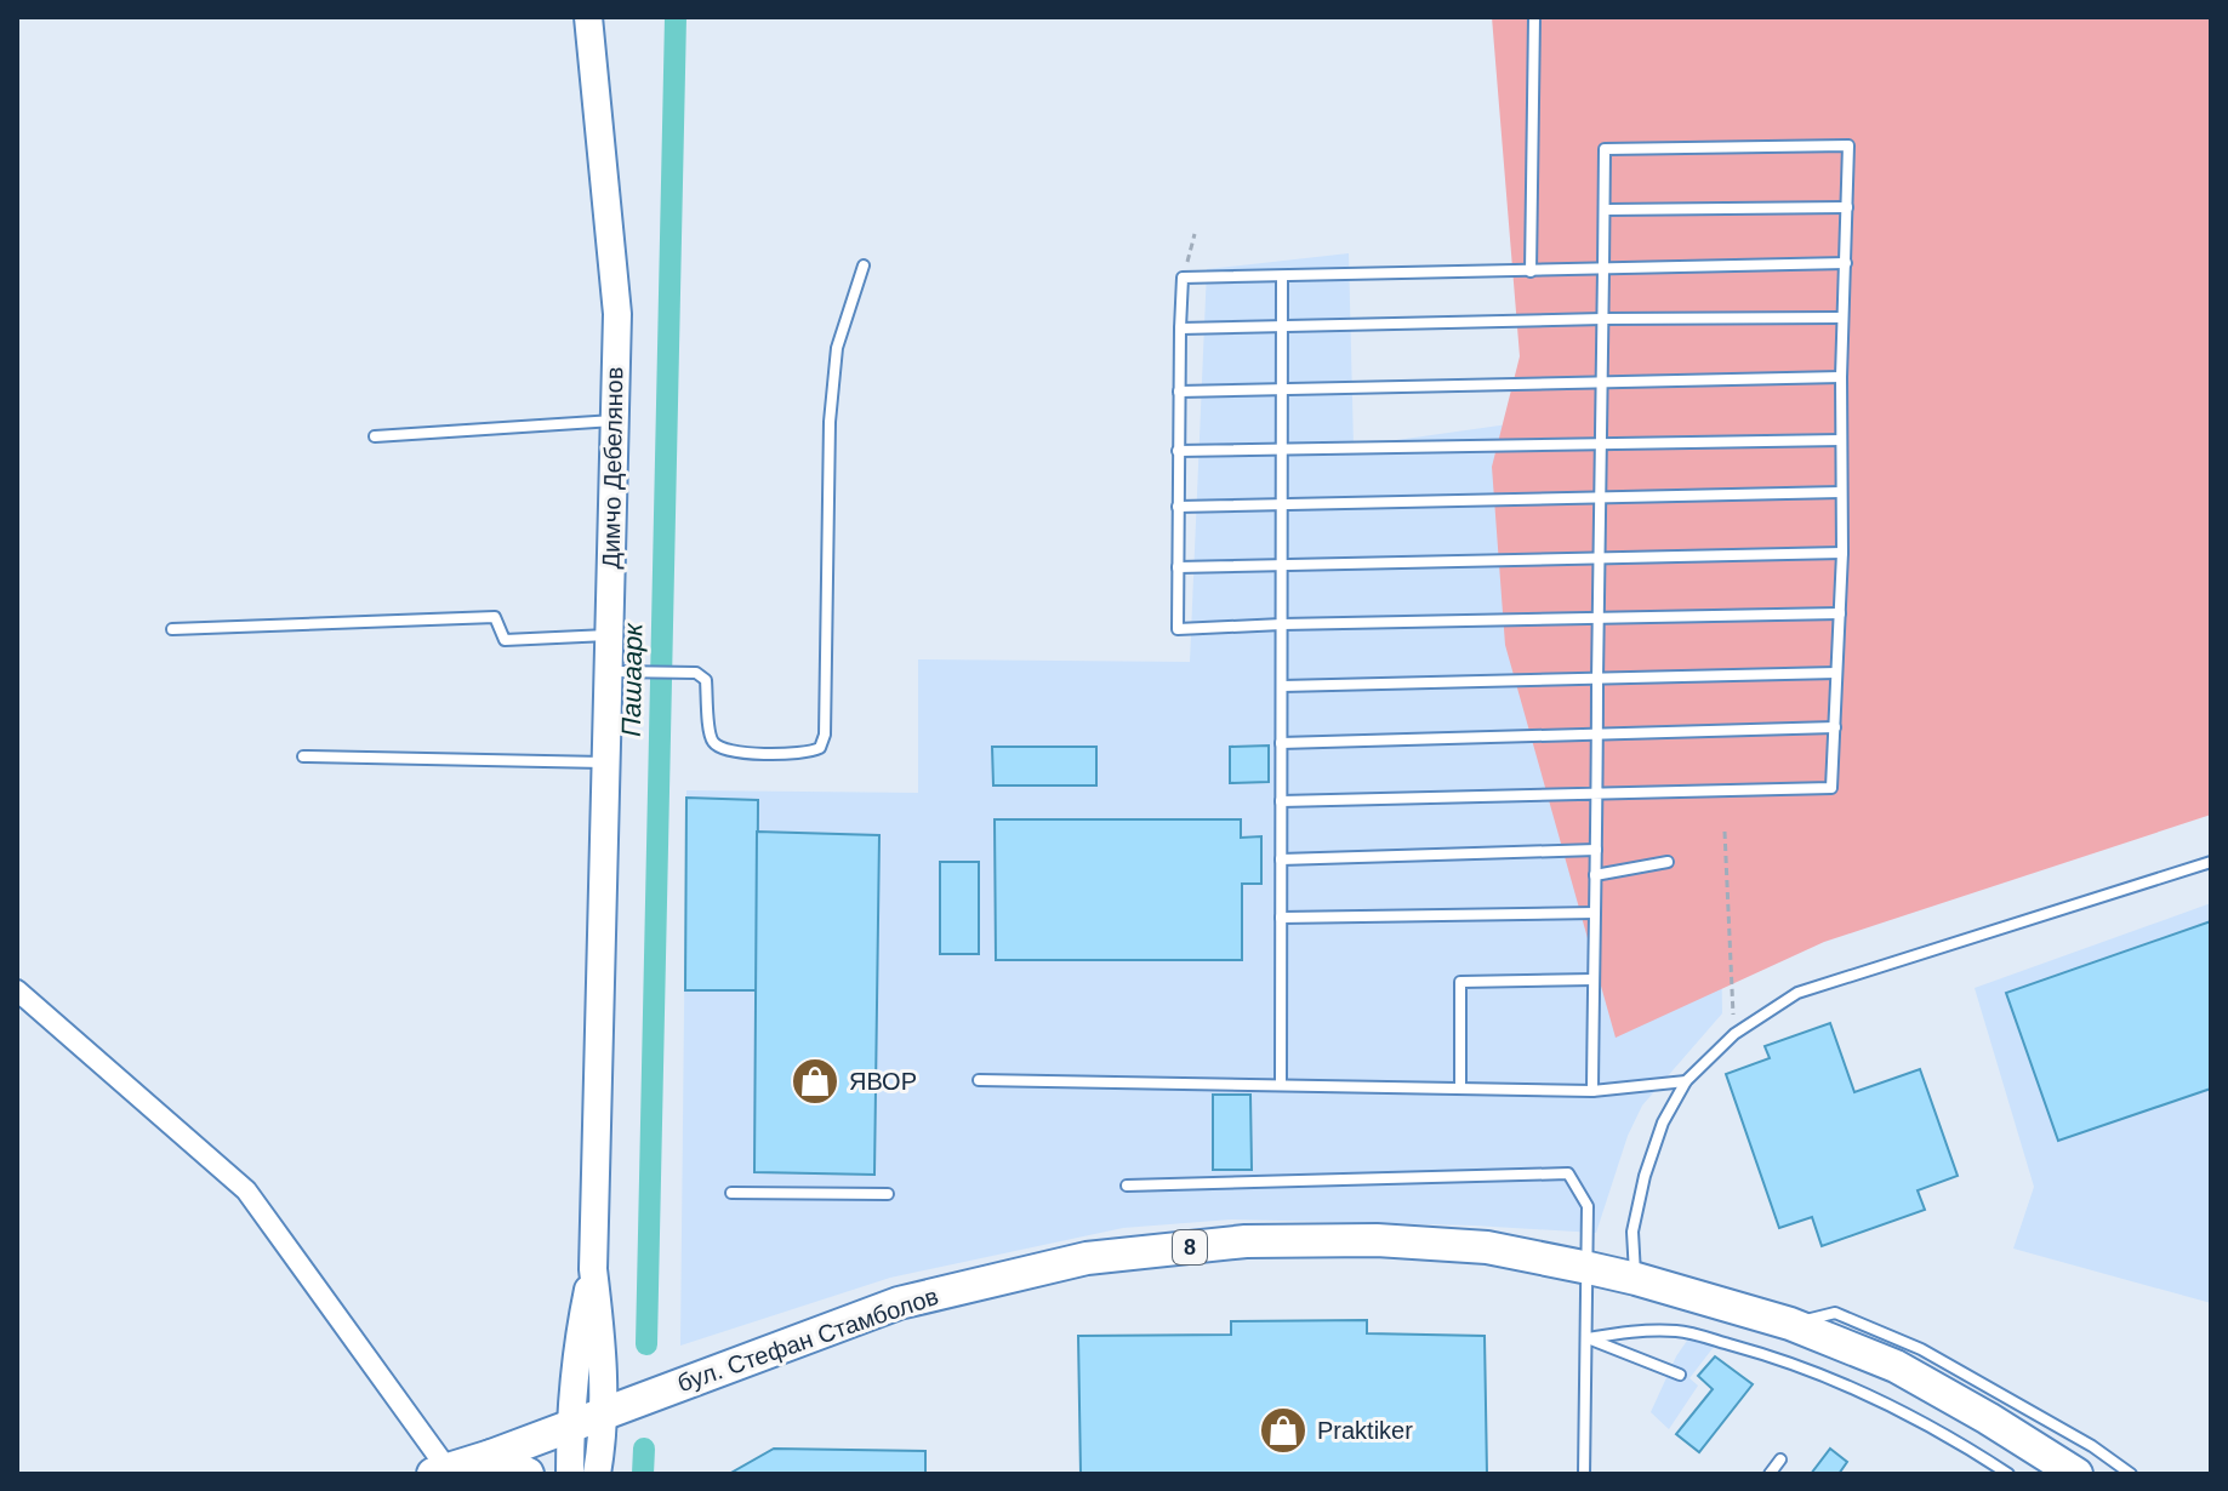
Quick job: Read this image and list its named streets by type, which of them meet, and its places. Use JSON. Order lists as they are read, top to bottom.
{
  "streets": {
    "main road": ["8", "бул. Стефан Стамболов"],
    "street": ["Димчо Дебелянов"]
  },
  "crossings": [
    ["Димчо Дебелянов", "бул. Стефан Стамболов"]
  ],
  "water": ["Пашаарк"],
  "places": {
    "shop": ["ЯВОР", "Praktiker"]
  }
}
